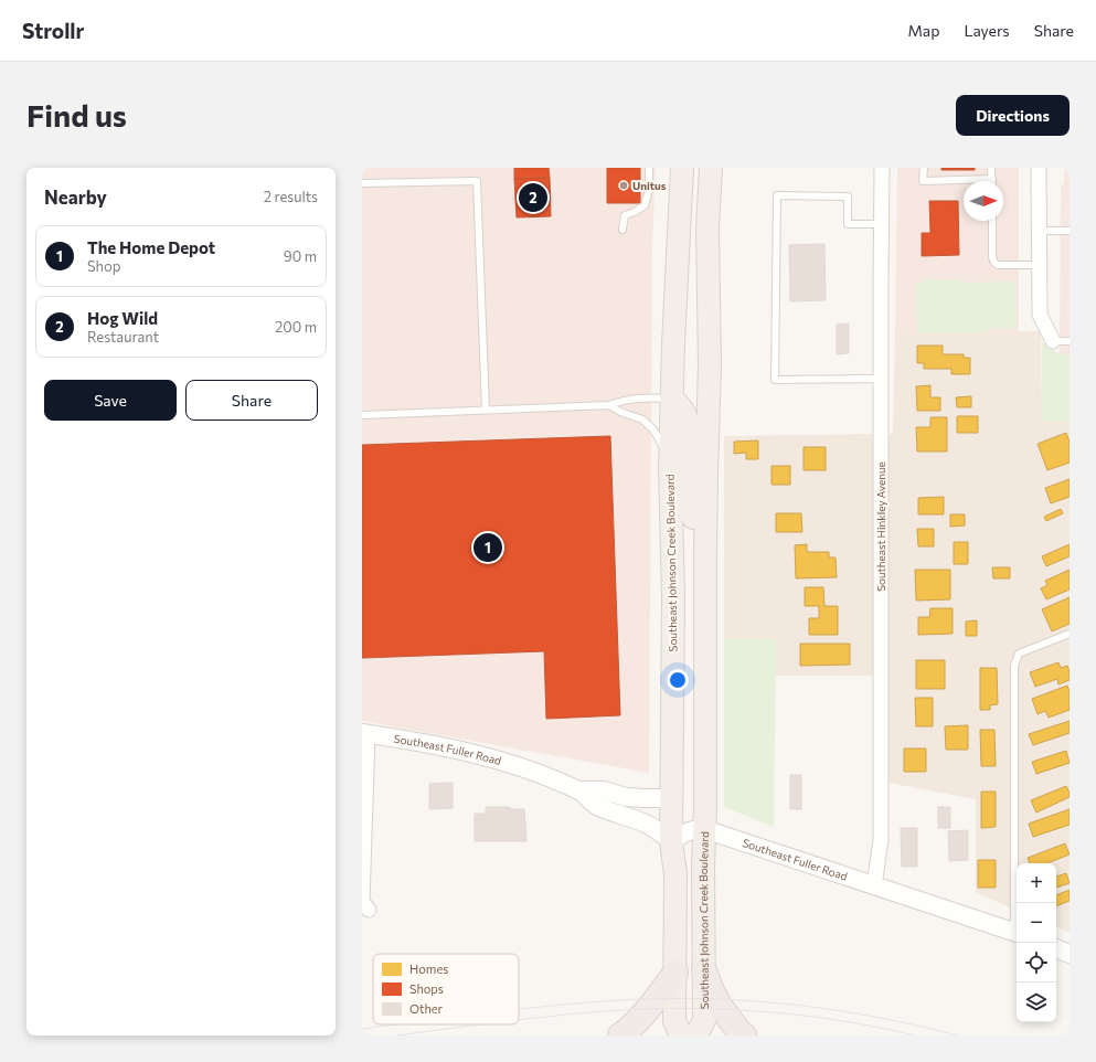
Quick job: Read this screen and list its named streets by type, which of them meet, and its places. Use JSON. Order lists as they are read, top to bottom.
{
  "streets": {
    "main road": ["Southeast Johnson Creek Boulevard"],
    "street": ["Southeast Hinkley Avenue", "Southeast Fuller Road"]
  },
  "crossings": [
    ["Southeast Hinkley Avenue", "Southeast Fuller Road"],
    ["Southeast Johnson Creek Boulevard", "Southeast Fuller Road"]
  ],
  "places": ["Unitus"],
  "legend": ["Homes", "Shops", "Other"],
  "north": "right",
  "page": {
    "header": "Strollr",
    "nav": ["Map", "Layers", "Share"],
    "buttons": [
      "Directions",
      ["Save", "Share"]
    ],
    "title": "Find us",
    "heading": ["Nearby", "2 results"],
    "pins": ["2", "1"],
    "list": [
      {
        "mark": "1",
        "name": "The Home Depot",
        "note": "Shop",
        "value": "90 m"
      },
      {
        "mark": "2",
        "name": "Hog Wild",
        "note": "Restaurant",
        "value": "200 m"
      }
    ],
    "map_buttons": ["+", "−"]
  }
}
